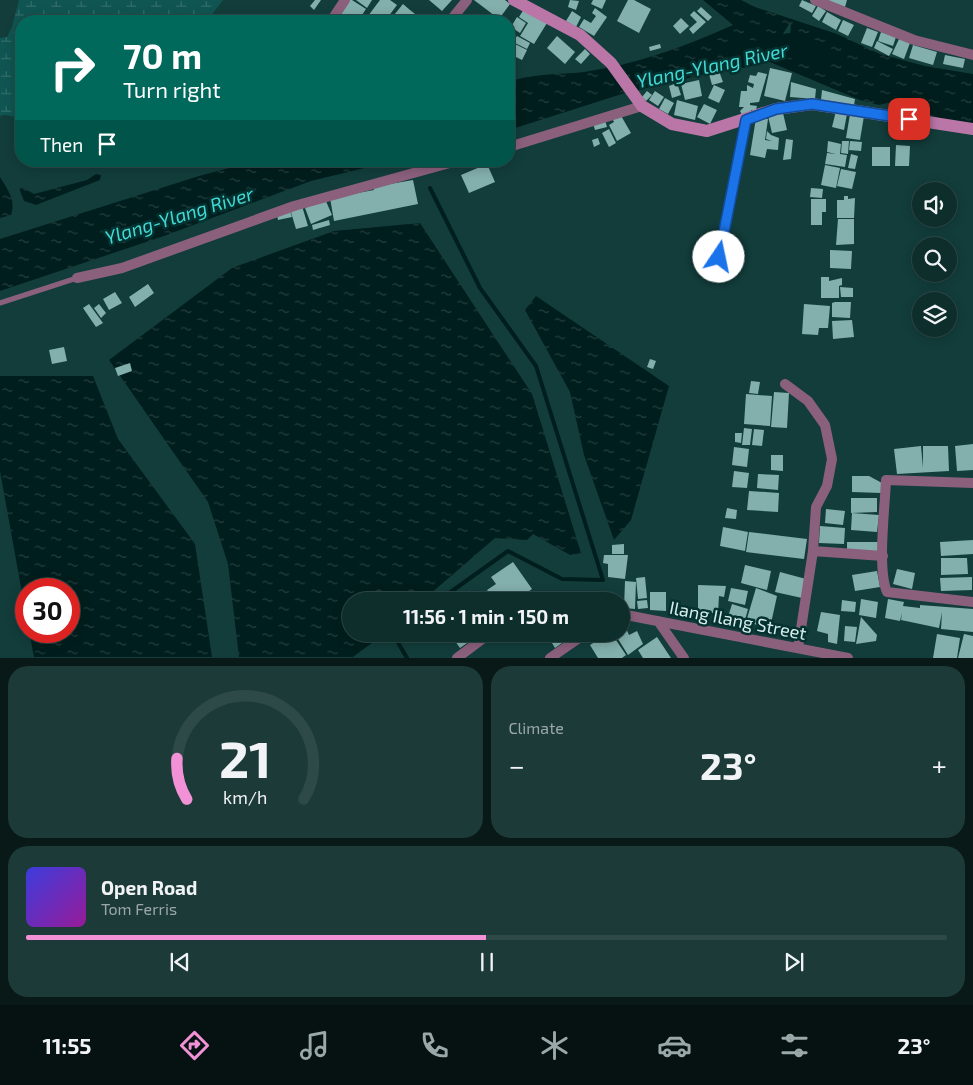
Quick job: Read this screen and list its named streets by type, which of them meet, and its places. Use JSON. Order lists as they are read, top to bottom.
{
  "streets": {
    "street": ["Ilang Ilang Street"]
  },
  "water": ["Ylang-Ylang River"],
  "page": {
    "turn": ["70 m", "Turn right"],
    "then": "Then",
    "limit": "30",
    "trip": "11:56 · 1 min · 150 m",
    "tile": "Climate",
    "heat": ["−", "23°", "+"],
    "song": ["Open Road", "Tom Ferris"],
    "tabs": ["11:55", "23°"],
    "gauge": ["21", "km/h"]
  }
}
